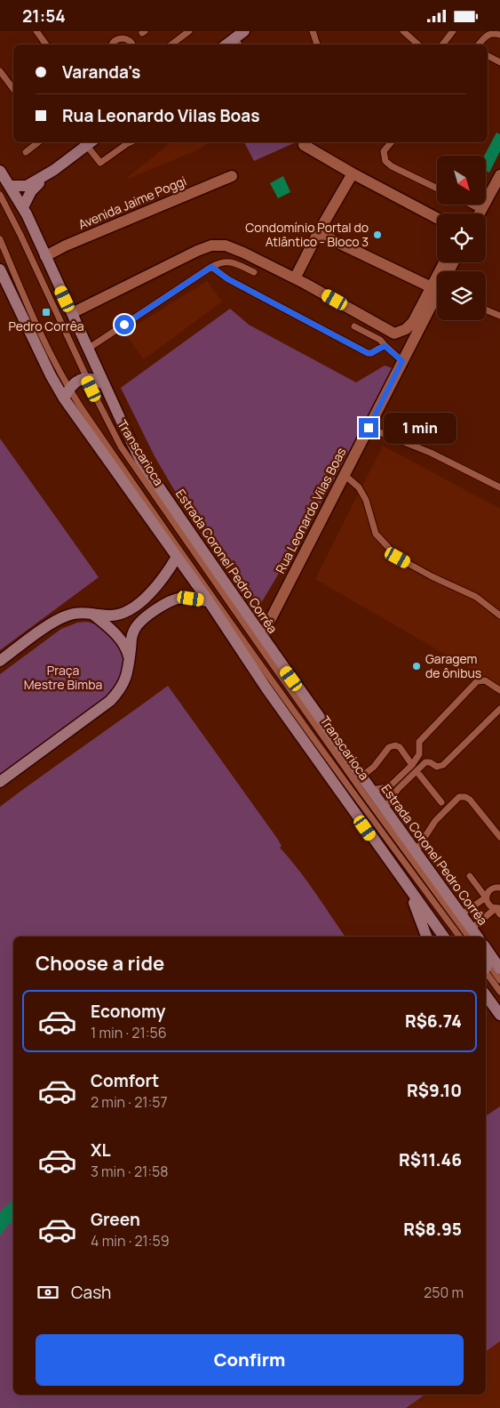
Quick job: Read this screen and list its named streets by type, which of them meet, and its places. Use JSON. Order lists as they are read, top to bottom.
{
  "streets": {
    "main road": ["Estrada Coronel Pedro Corrêa"],
    "street": ["Avenida Jaime Poggi", "Rua Leonardo Vilas Boas"],
    "lane": ["Transcarioca"]
  },
  "crossings": [
    ["Avenida Jaime Poggi", "Estrada Coronel Pedro Corrêa"],
    ["Transcarioca", "Estrada Coronel Pedro Corrêa"],
    ["Rua Leonardo Vilas Boas", "Estrada Coronel Pedro Corrêa"]
  ],
  "parks": ["Praça Mestre Bimba"],
  "places": {
    "other": ["Condomínio Portal do Atlântico - Bloco 3", "Garagem de ônibus"],
    "transit": ["Pedro Corrêa"]
  },
  "north": "bottom right",
  "page": {
    "status": "21:54",
    "banner": ["Varanda's", "Rua Leonardo Vilas Boas"],
    "bubble": "1 min",
    "heading": "Choose a ride",
    "list": [
      {
        "name": "Economy",
        "note": "1 min · 21:56",
        "value": "R$6.74"
      },
      {
        "name": "Comfort",
        "note": "2 min · 21:57",
        "value": "R$9.10"
      },
      {
        "name": "XL",
        "note": "3 min · 21:58",
        "value": "R$11.46"
      },
      {
        "name": "Green",
        "note": "4 min · 21:59",
        "value": "R$8.95"
      }
    ],
    "pay": ["Cash", "250 m"],
    "buttons": "Confirm"
  }
}
